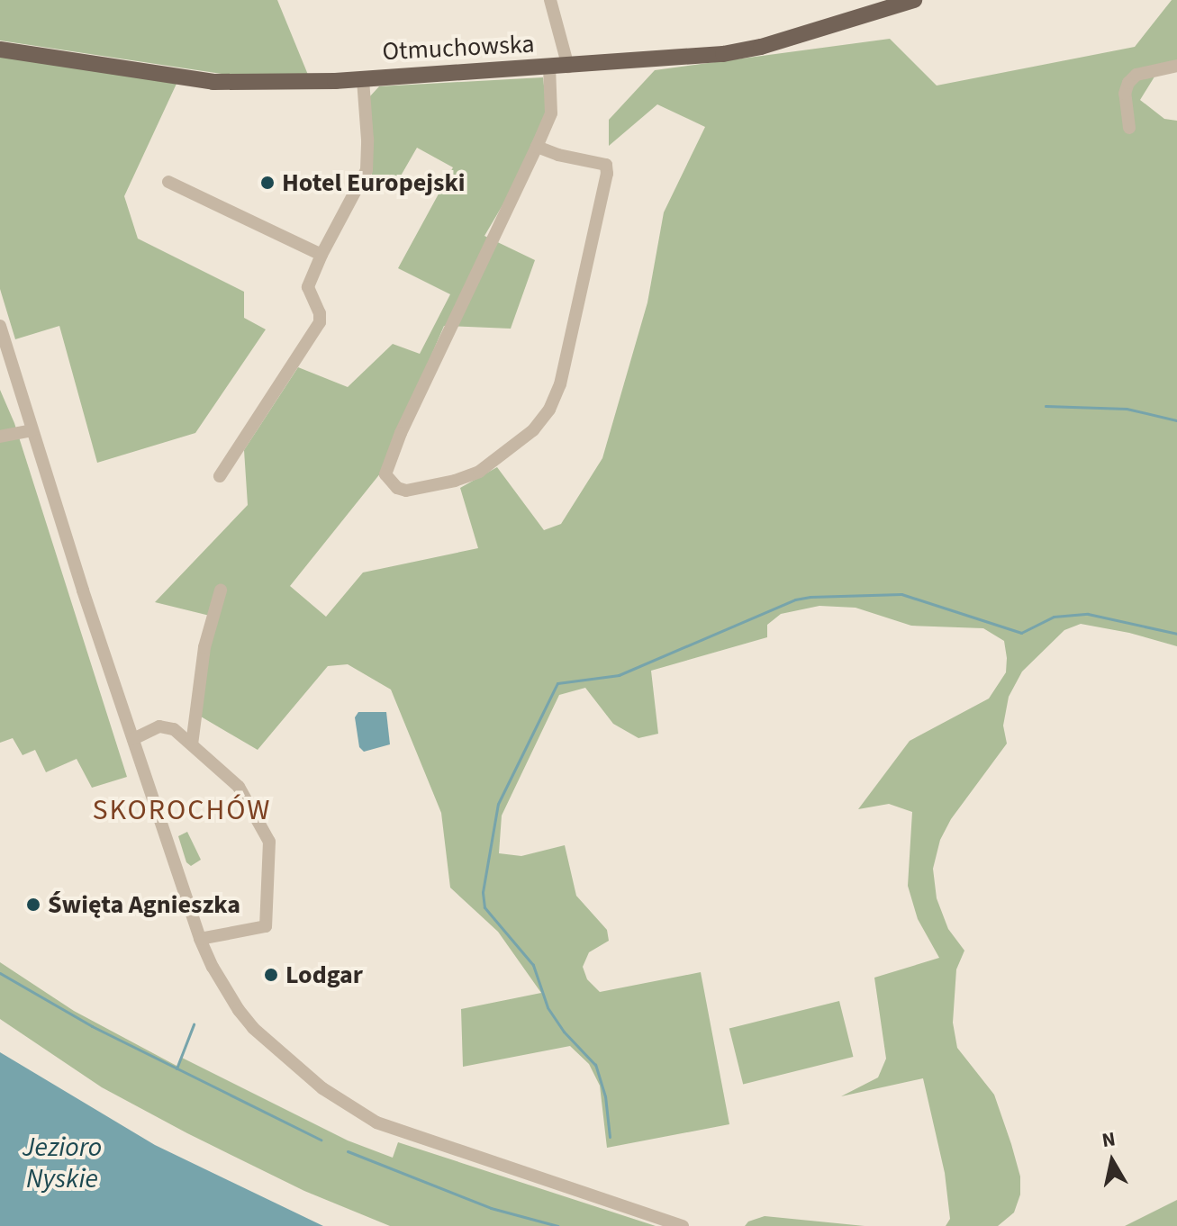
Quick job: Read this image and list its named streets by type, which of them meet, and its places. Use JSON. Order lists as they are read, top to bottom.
{
  "streets": {
    "main road": ["Otmuchowska"]
  },
  "districts": ["SKOROCHÓW"],
  "water": ["Jezioro Nyskie"],
  "places": ["Hotel Europejski", "Święta Agnieszka", "Lodgar"],
  "north": "top"
}
